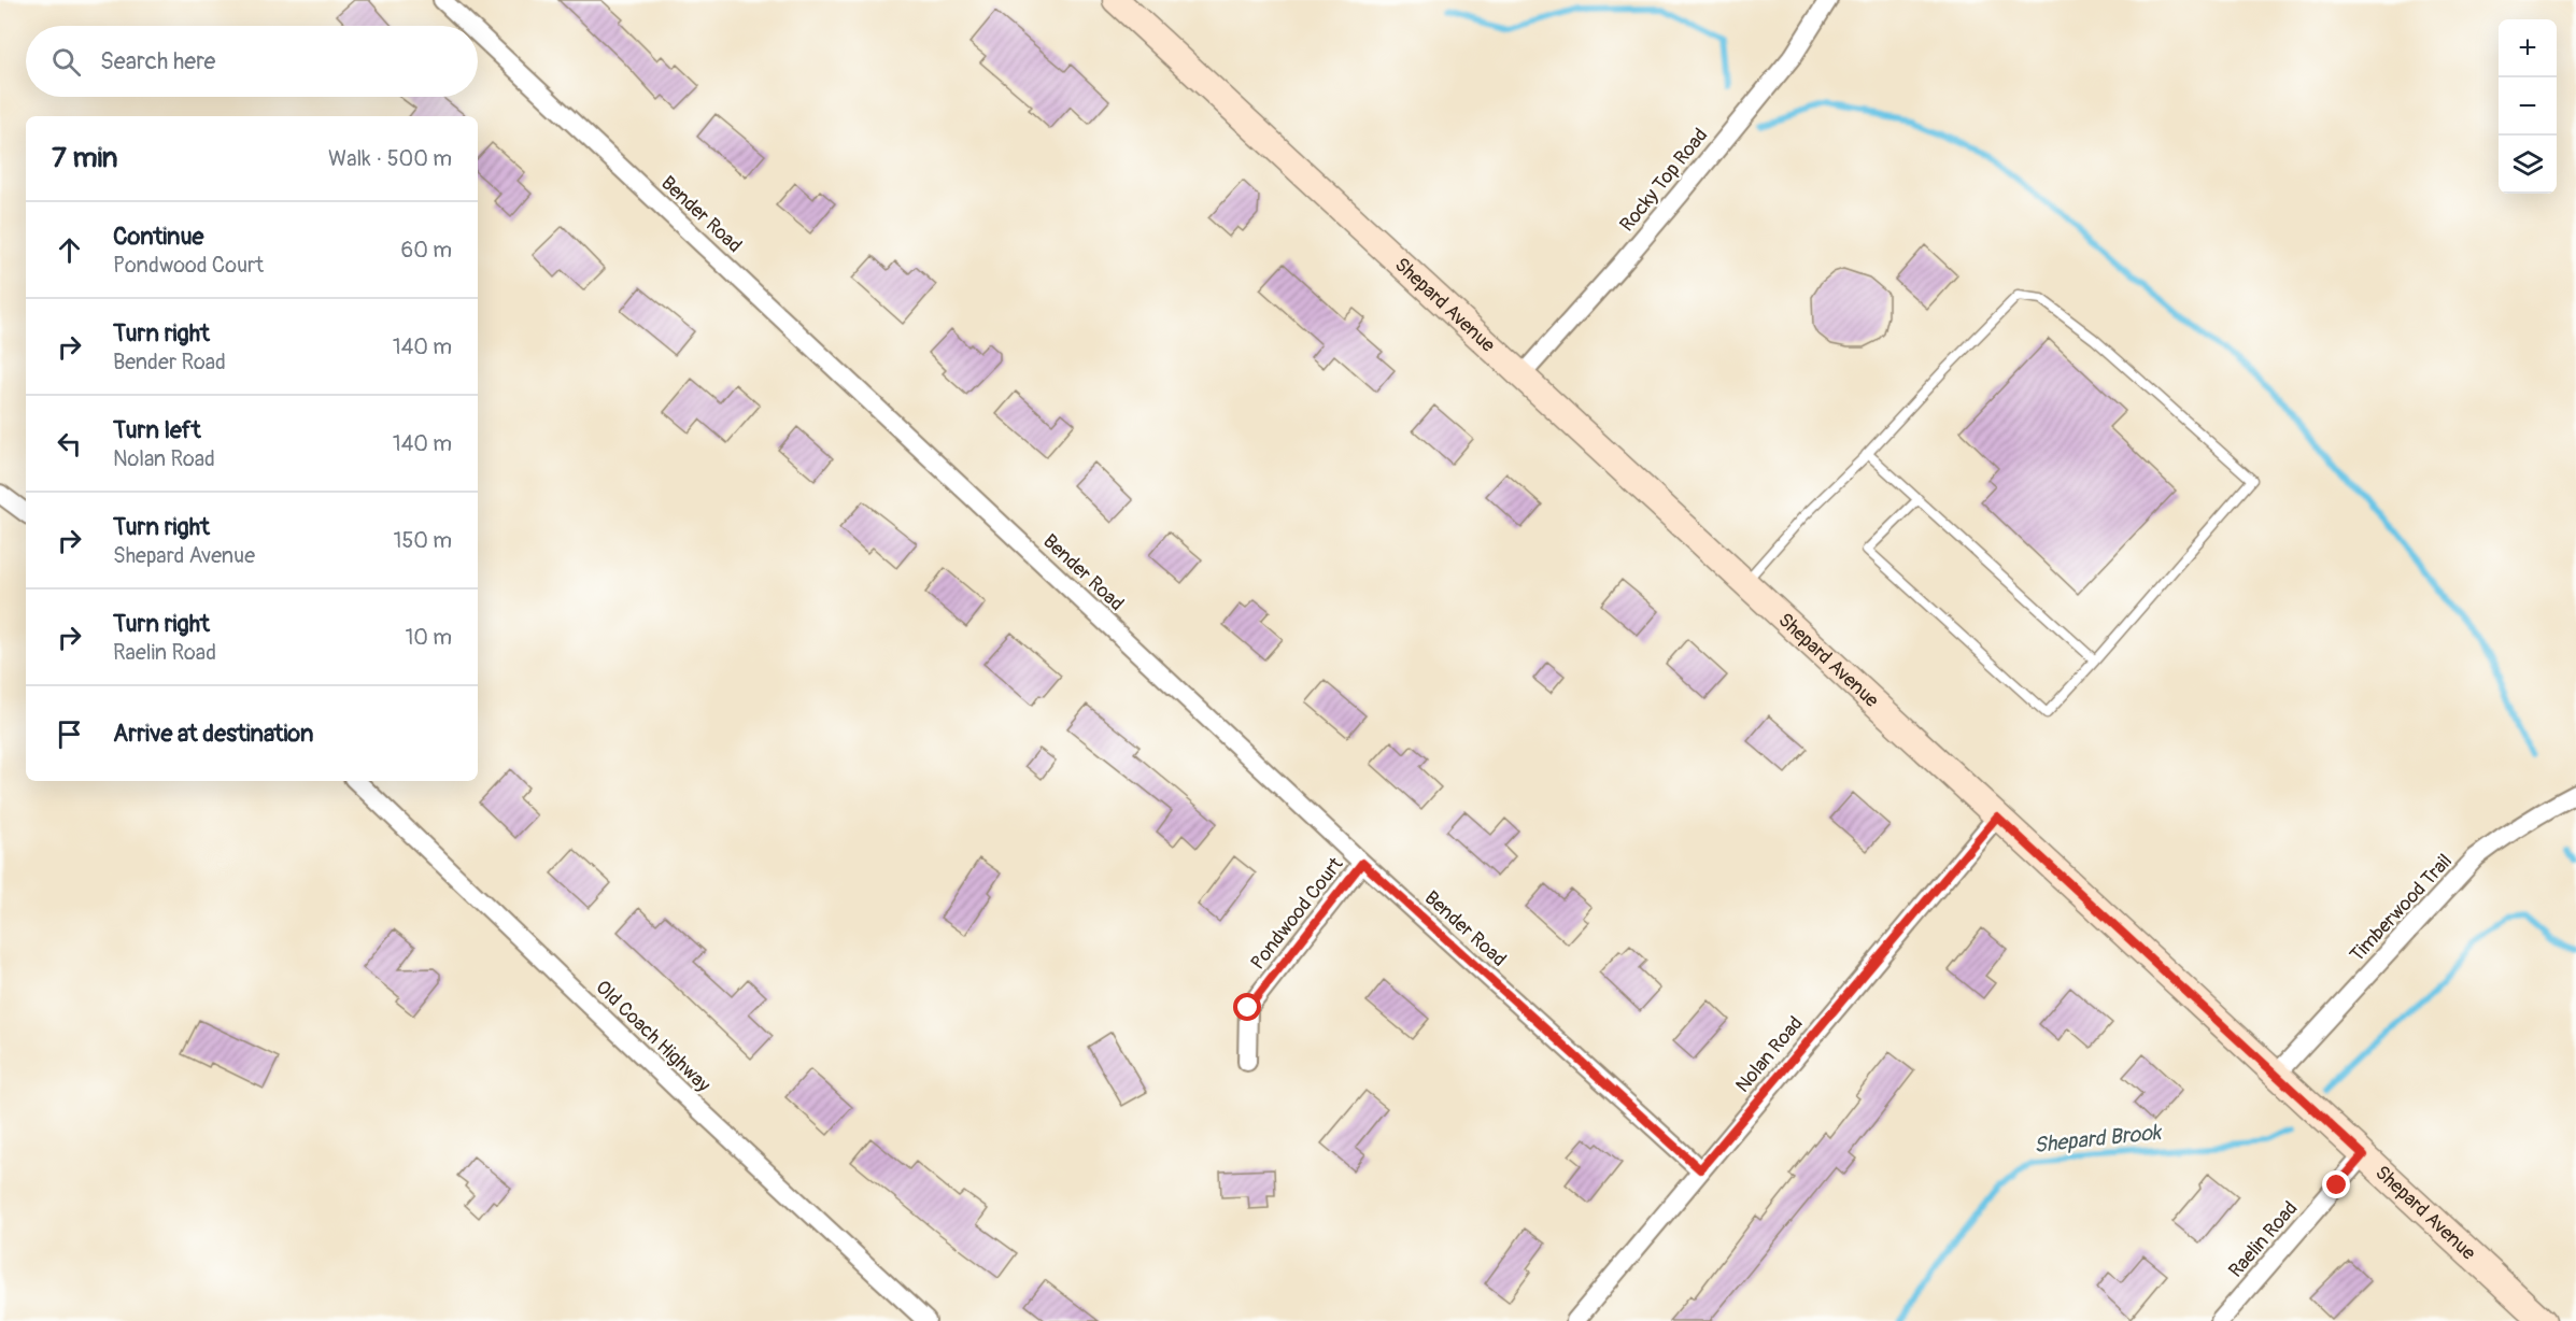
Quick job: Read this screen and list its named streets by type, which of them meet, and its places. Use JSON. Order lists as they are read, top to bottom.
{
  "streets": {
    "main road": ["Shepard Avenue"],
    "street": [
      "Rocky Top Road",
      "Bender Road",
      "Timberwood Trail",
      "Pondwood Court",
      "Old Coach Highway",
      "Nolan Road",
      "Raelin Road"
    ]
  },
  "crossings": [
    ["Rocky Top Road", "Shepard Avenue"],
    ["Bender Road", "Pondwood Court"],
    ["Bender Road", "Nolan Road"],
    ["Shepard Avenue", "Timberwood Trail"],
    ["Shepard Avenue", "Nolan Road"],
    ["Shepard Avenue", "Raelin Road"]
  ],
  "water": ["Shepard Brook"],
  "page": {
    "map_buttons": ["+", "−"],
    "search": "Search here",
    "heading": ["7 min", "Walk · 500 m"],
    "list": [
      ["Continue", "Pondwood Court", "60 m"],
      ["Turn right", "Bender Road", "140 m"],
      ["Turn left", "Nolan Road", "140 m"],
      ["Turn right", "Shepard Avenue", "150 m"],
      ["Turn right", "Raelin Road", "10 m"],
      "Arrive at destination"
    ]
  }
}
